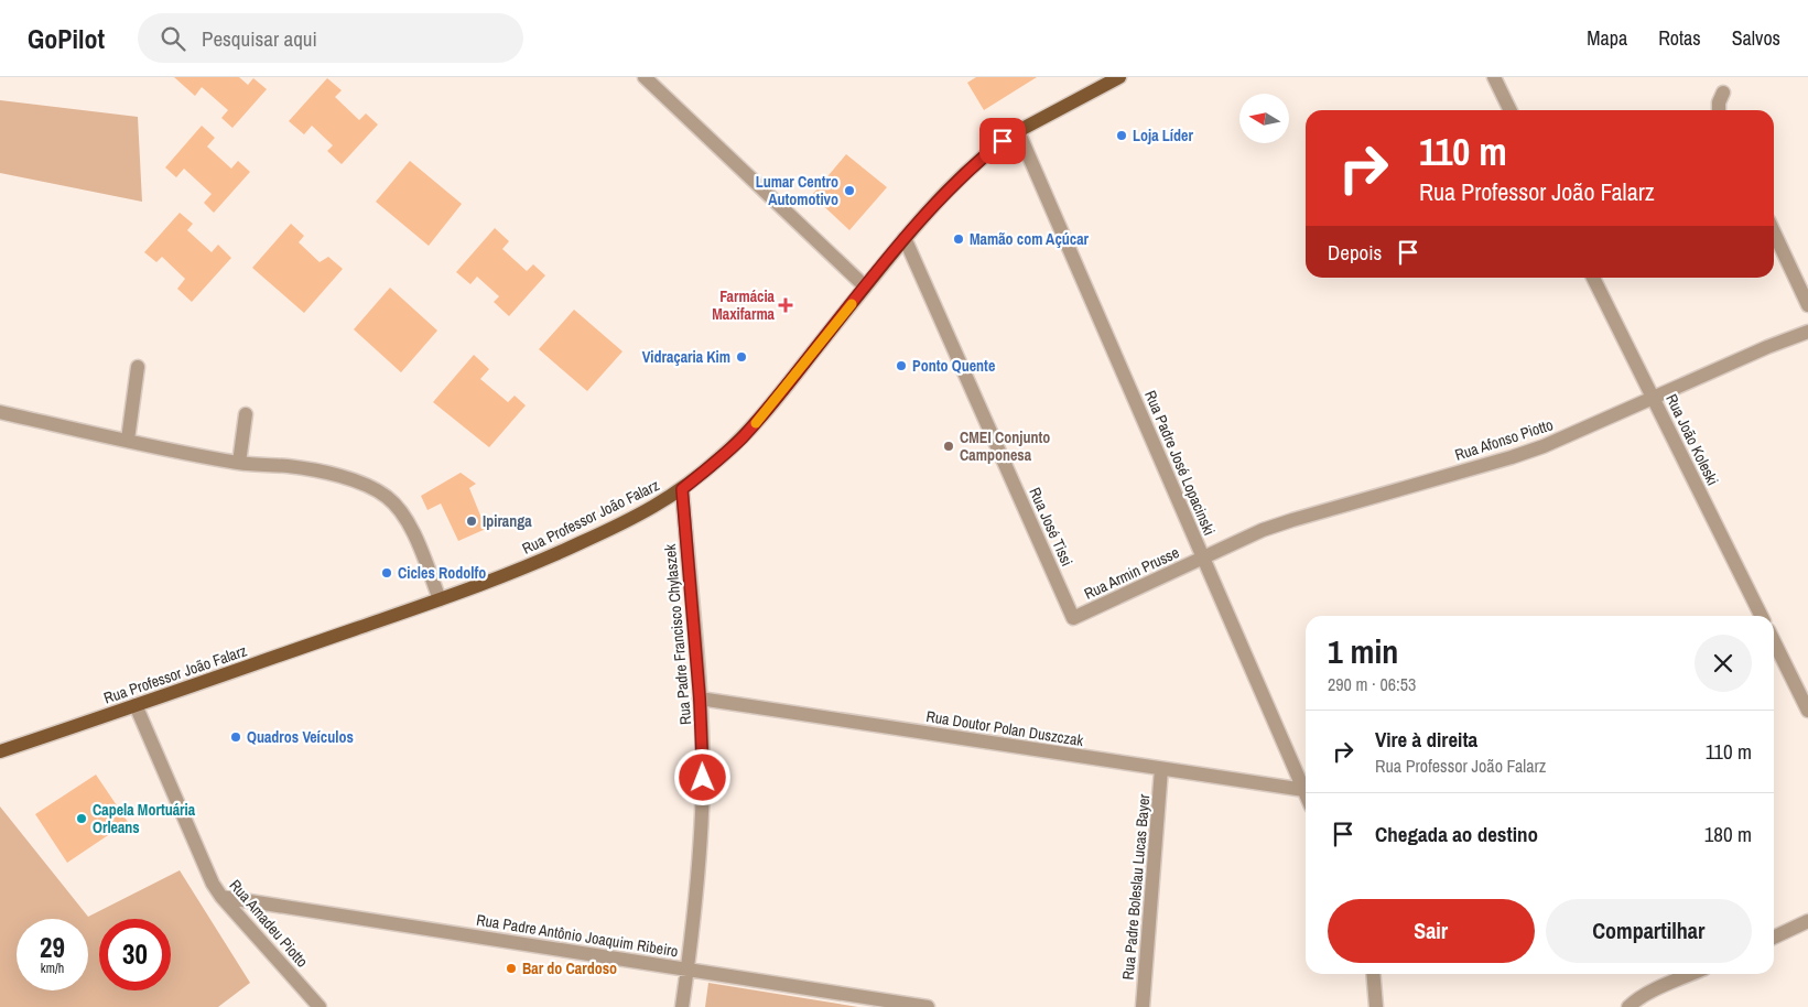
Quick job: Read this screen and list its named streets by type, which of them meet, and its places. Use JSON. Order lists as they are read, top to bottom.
{
  "streets": {
    "main road": ["Rua Professor João Falarz"],
    "street": [
      "Rua Afonso Piotto",
      "Rua João Koleski",
      "Rua Padre José Lopacinski",
      "Rua José Tissi",
      "Rua Armin Prusse",
      "Rua Padre Francisco Chylaszek",
      "Rua Doutor Polan Duszczak",
      "Rua Padre Boleslau Lucas Bayer",
      "Rua Amadeu Piotto",
      "Rua Padre Antônio Joaquim Ribeiro"
    ]
  },
  "crossings": [
    ["Rua Afonso Piotto", "Rua João Koleski"],
    ["Rua Afonso Piotto", "Rua Padre José Lopacinski"],
    ["Rua Afonso Piotto", "Rua Armin Prusse"],
    ["Rua Padre José Lopacinski", "Rua Professor João Falarz"],
    ["Rua Padre José Lopacinski", "Rua Armin Prusse"],
    ["Rua Padre José Lopacinski", "Rua Doutor Polan Duszczak"],
    ["Rua Professor João Falarz", "Rua José Tissi"],
    ["Rua Professor João Falarz", "Rua Padre Francisco Chylaszek"],
    ["Rua Professor João Falarz", "Rua Amadeu Piotto"],
    ["Rua José Tissi", "Rua Armin Prusse"],
    ["Rua Padre Francisco Chylaszek", "Rua Doutor Polan Duszczak"],
    ["Rua Padre Francisco Chylaszek", "Rua Padre Antônio Joaquim Ribeiro"],
    ["Rua Doutor Polan Duszczak", "Rua Padre Boleslau Lucas Bayer"],
    ["Rua Amadeu Piotto", "Rua Padre Antônio Joaquim Ribeiro"]
  ],
  "places": {
    "other": [
      "Loja Líder",
      "Lumar Centro Automotivo",
      "Mamão com Açúcar",
      "Vidraçaria Kim",
      "Ponto Quente",
      "CMEI Conjunto Camponesa",
      "Ipiranga",
      "Cicles Rodolfo",
      "Quadros Veículos",
      "Capela Mortuária Orleans",
      "Bar do Cardoso"
    ],
    "health": ["Farmácia Maxifarma"]
  },
  "north": "left",
  "page": {
    "header": "GoPilot",
    "search": "Pesquisar aqui",
    "nav": ["Mapa", "Rotas", "Salvos"],
    "turn": ["110 m", "Rua Professor João Falarz"],
    "then": "Depois",
    "heading": ["1 min", "290 m · 06:53"],
    "list": [
      {
        "name": "Vire à direita",
        "note": "Rua Professor João Falarz",
        "value": "110 m"
      },
      {
        "name": "Chegada ao destino",
        "value": "180 m"
      }
    ],
    "buttons": ["Sair", "Compartilhar"],
    "speed": "29 km/h",
    "limit": "30"
  }
}
